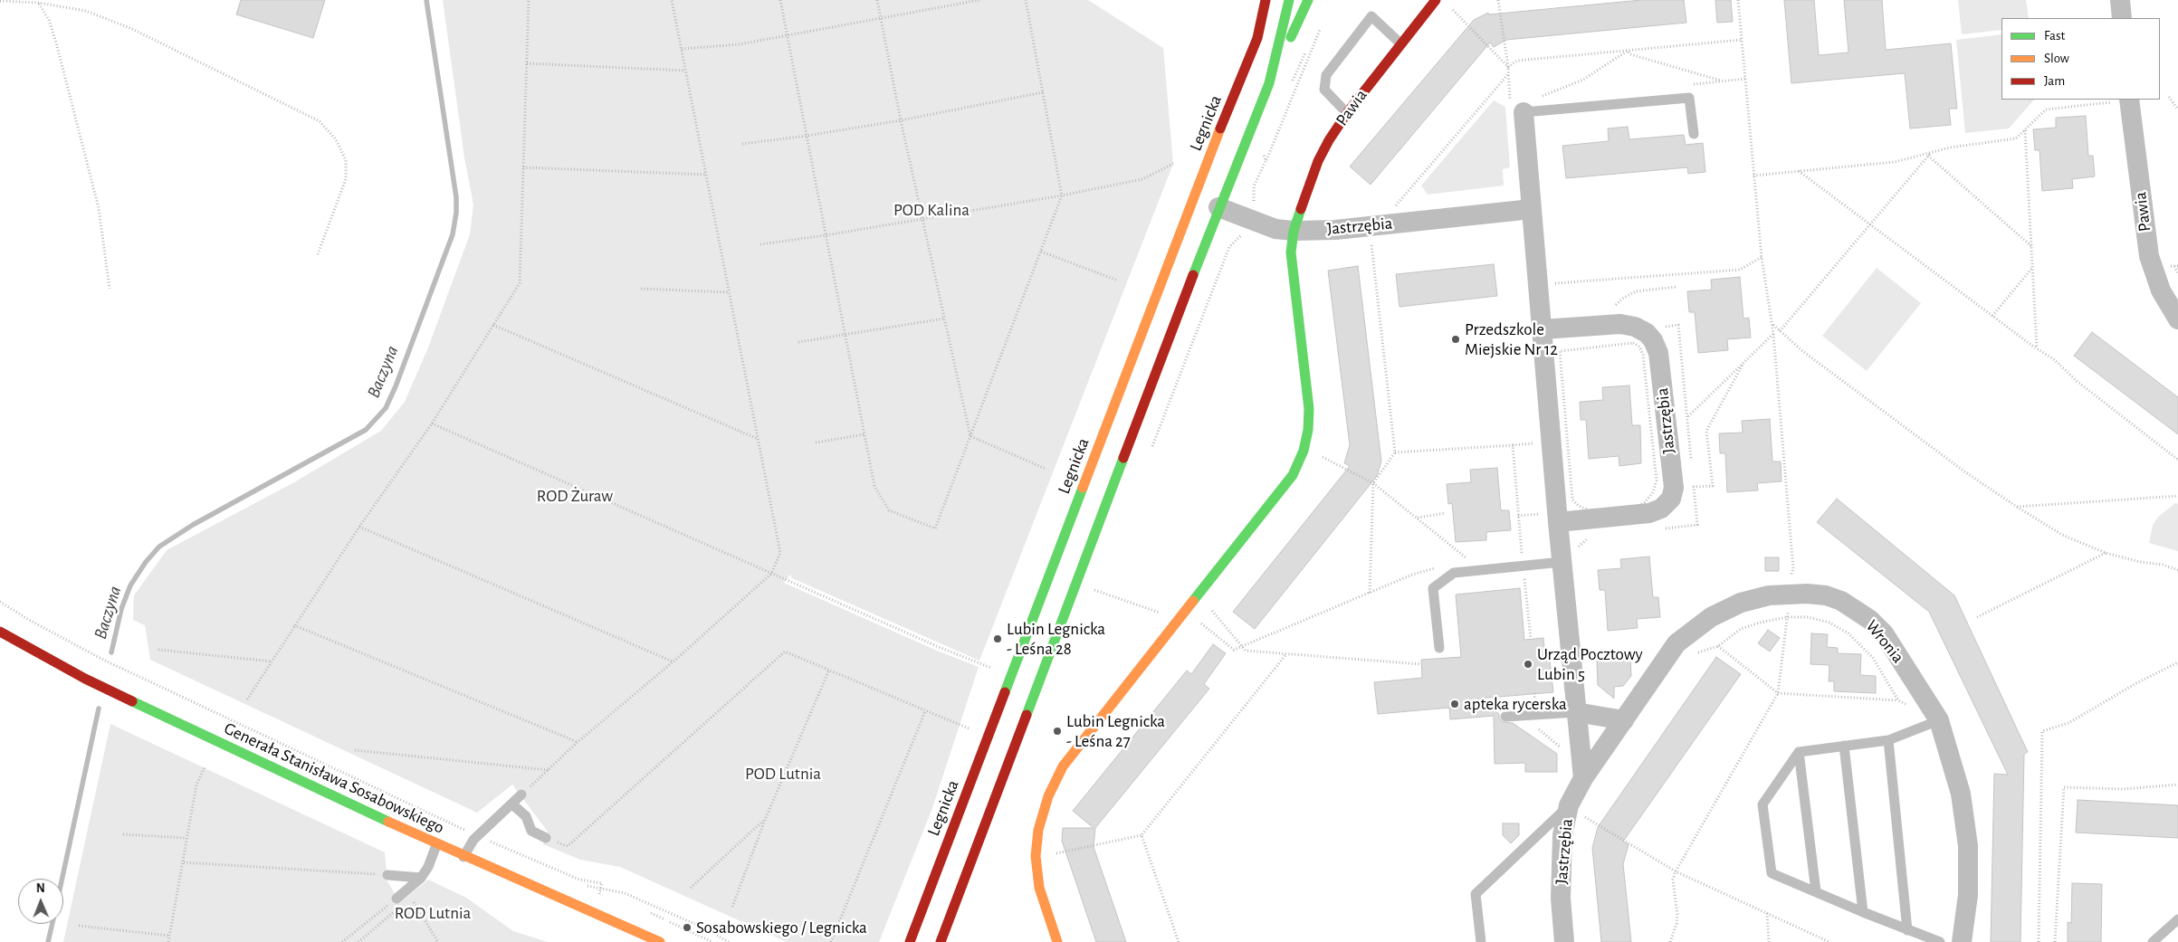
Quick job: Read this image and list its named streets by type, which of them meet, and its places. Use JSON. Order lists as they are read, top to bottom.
{
  "streets": {
    "main road": ["Pawia", "Legnicka", "Generała Stanisława Sosabowskiego"],
    "street": ["Jastrzębia", "Wronia"]
  },
  "crossings": [
    ["Pawia", "Jastrzębia"],
    ["Jastrzębia", "Wronia"]
  ],
  "water": ["Baczyna"],
  "parks": [
    "POD Kalina",
    "ROD Żuraw",
    "POD Lutnia",
    "ROD Lutnia"
  ],
  "places": [
    "Przedszkole Miejskie Nr 12",
    "Lubin Legnicka - Leśna 28",
    "Urząd Pocztowy Lubin 5",
    "apteka rycerska",
    "Lubin Legnicka - Leśna 27",
    "Sosabowskiego / Legnicka"
  ],
  "legend": ["Fast", "Slow", "Jam"],
  "north": "top"
}
